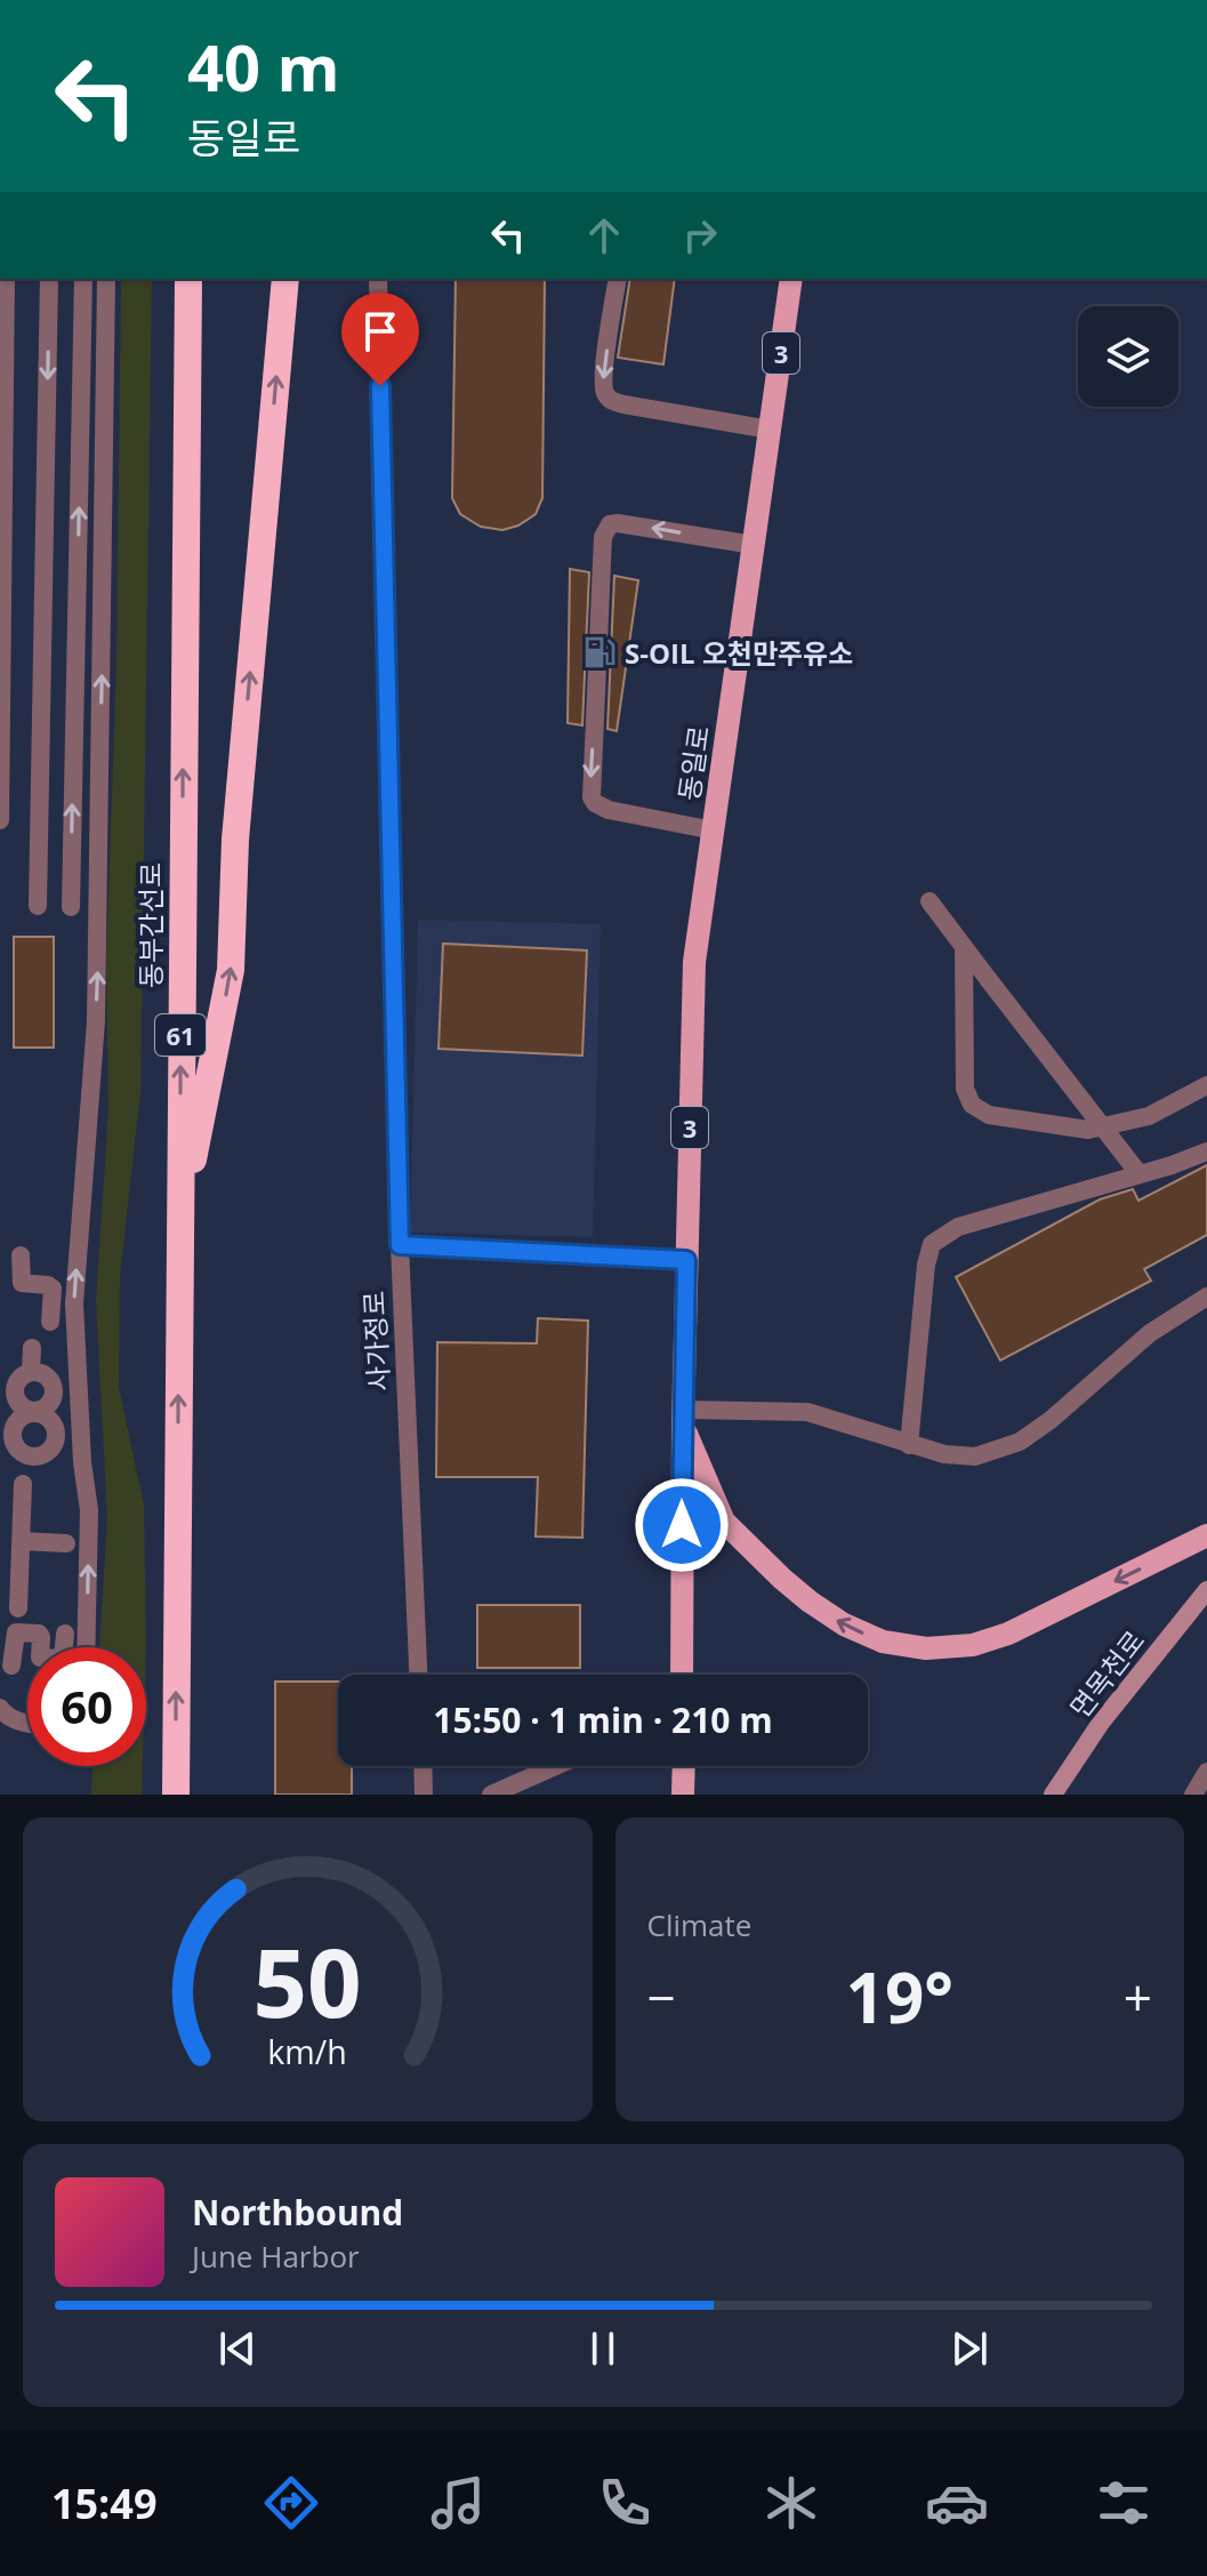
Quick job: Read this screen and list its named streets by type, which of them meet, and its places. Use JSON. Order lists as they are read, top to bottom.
{
  "streets": {
    "highway": ["동부간선로", "61"],
    "main road": ["3", "동일로", "면목천로"],
    "lane": ["사가정로"]
  },
  "places": {
    "fuel station": ["S-OIL 오천만주유소"]
  },
  "page": {
    "turn": ["40 m", "동일로"],
    "limit": "60",
    "trip": "15:50 · 1 min · 210 m",
    "tile": "Climate",
    "heat": ["−", "19°", "+"],
    "song": ["Northbound", "June Harbor"],
    "tabs": "15:49",
    "gauge": ["50", "km/h"]
  }
}
